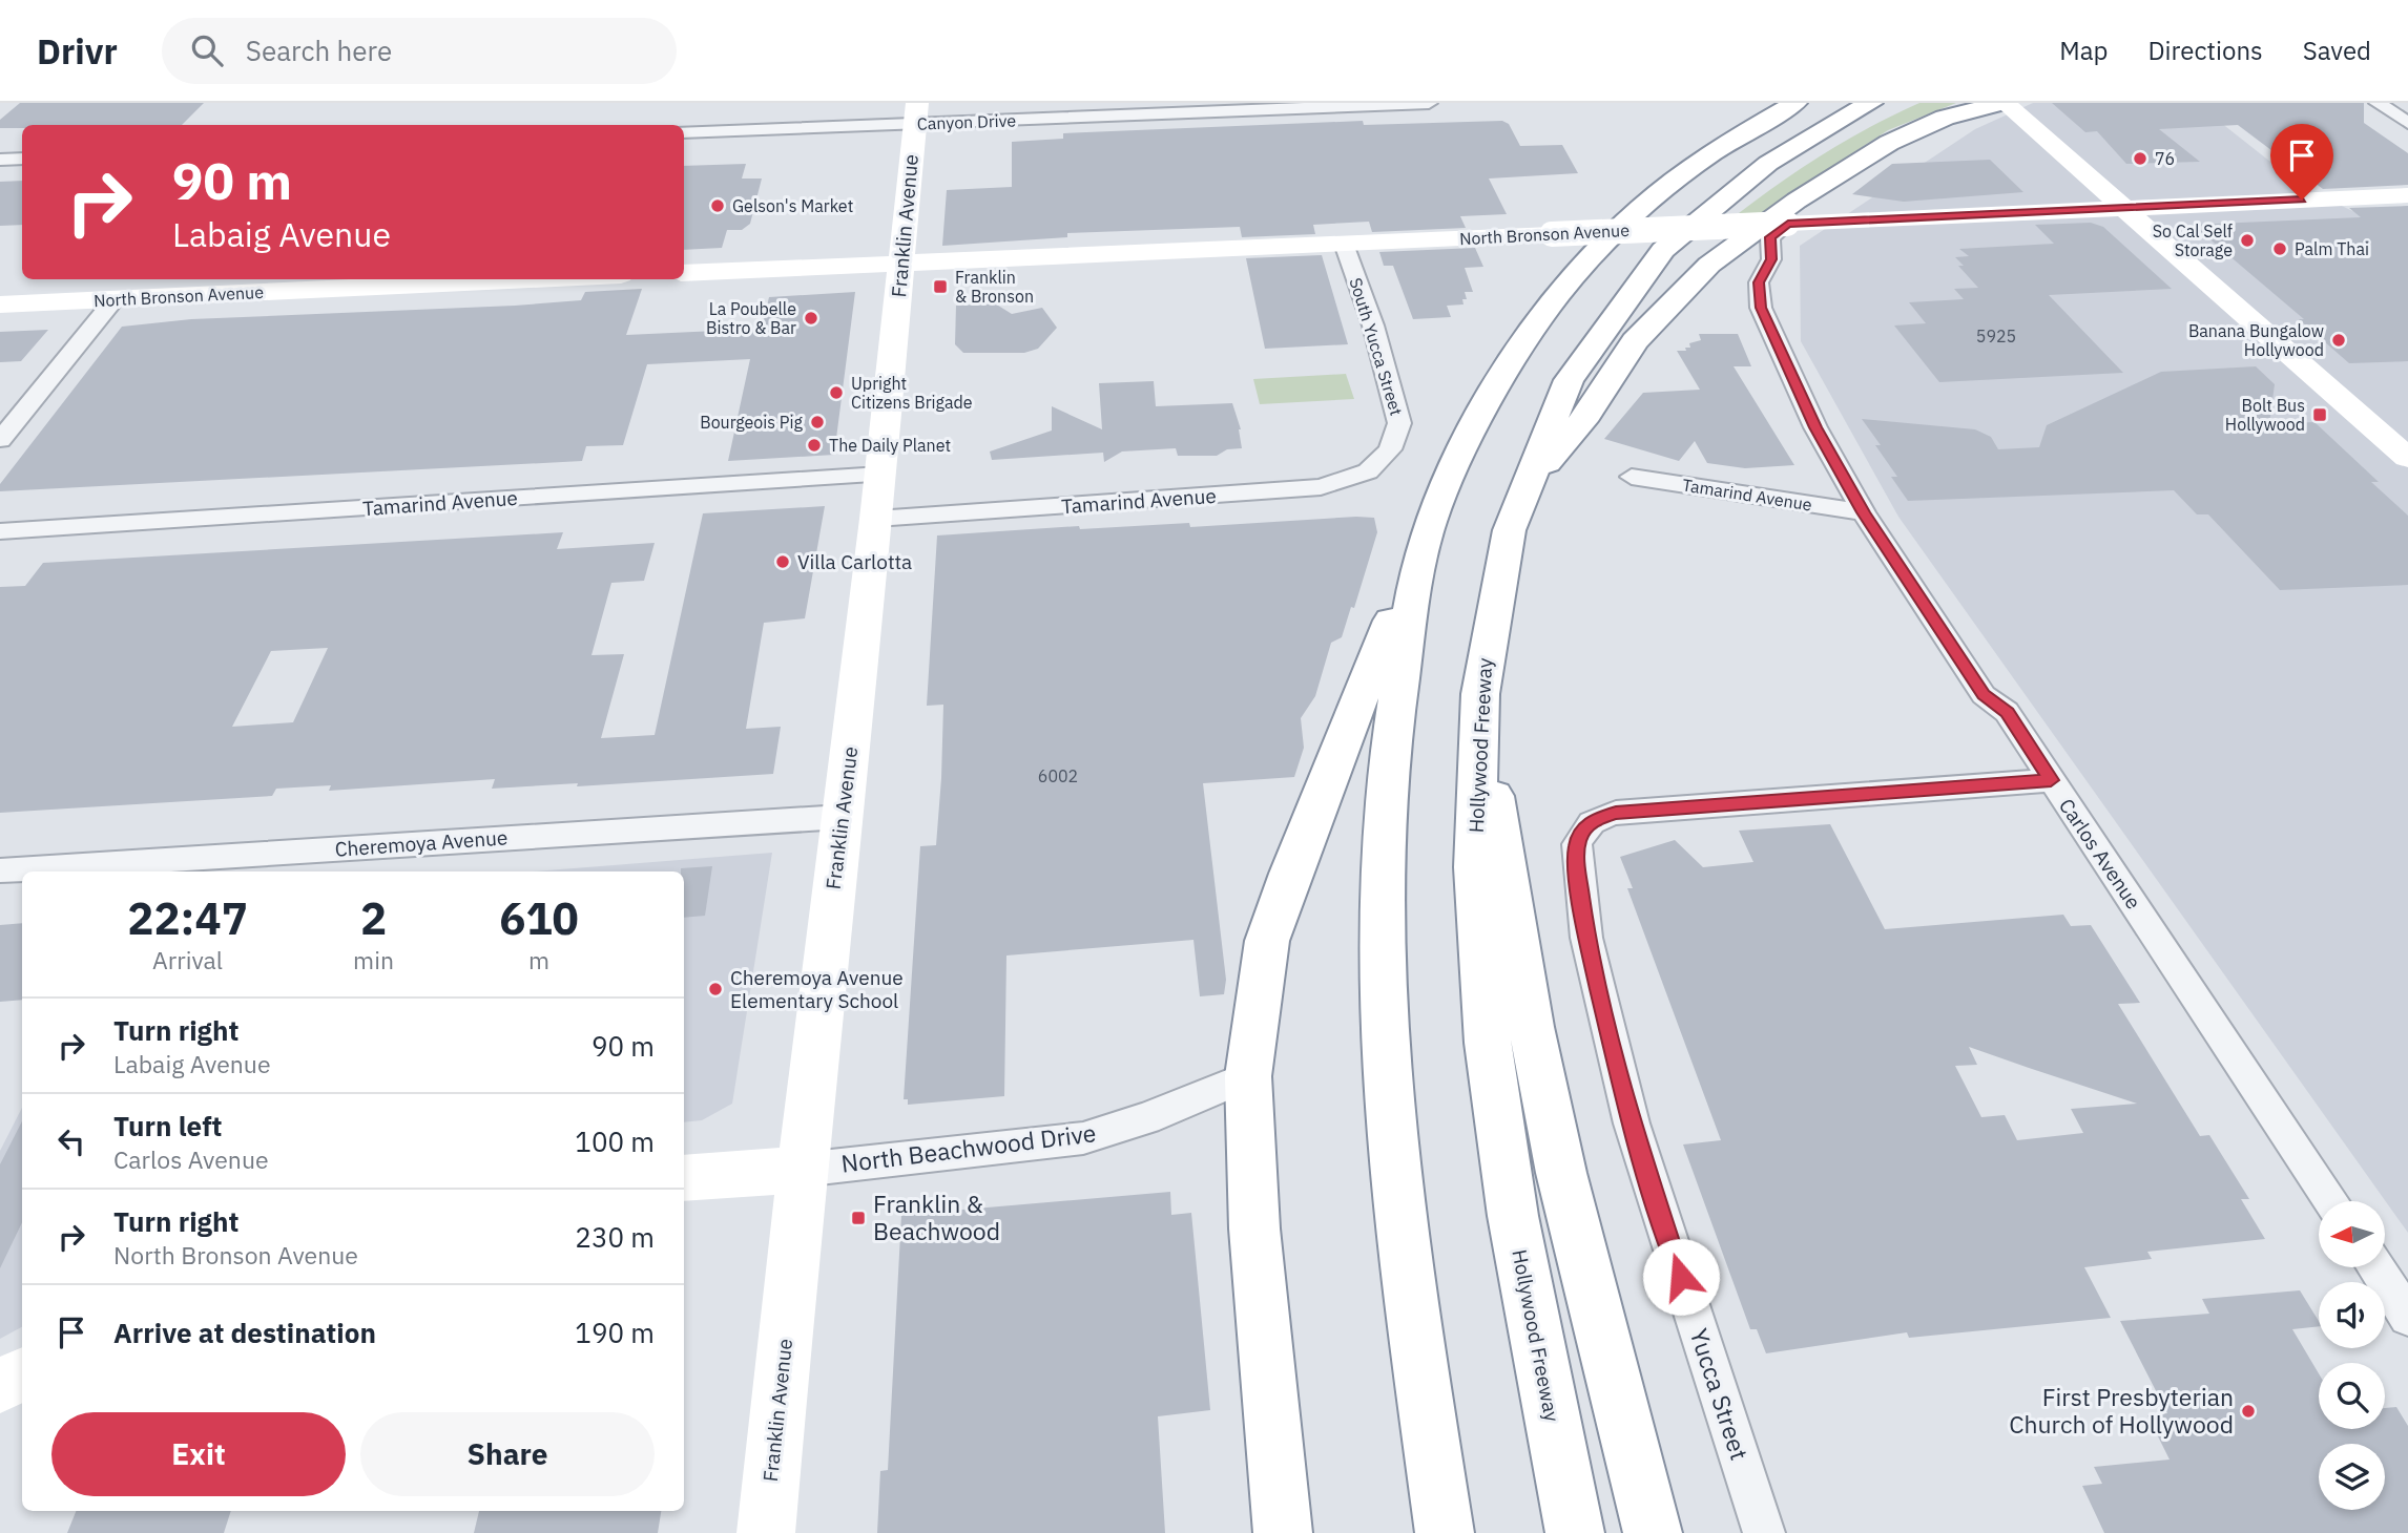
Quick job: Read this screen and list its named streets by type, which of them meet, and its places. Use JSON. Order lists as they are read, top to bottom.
{
  "streets": {
    "main road": [
      "Franklin Avenue",
      "North Bronson Avenue",
      "Hollywood Freeway",
      "North Beachwood Drive"
    ],
    "street": [
      "Canyon Drive",
      "South Yucca Street",
      "Tamarind Avenue",
      "Cheremoya Avenue",
      "Carlos Avenue",
      "Yucca Street"
    ]
  },
  "crossings": [
    ["Canyon Drive", "Franklin Avenue"],
    ["Franklin Avenue", "North Bronson Avenue"],
    ["Franklin Avenue", "Tamarind Avenue"],
    ["Franklin Avenue", "Cheremoya Avenue"],
    ["Franklin Avenue", "North Beachwood Drive"],
    ["North Bronson Avenue", "South Yucca Street"],
    ["North Bronson Avenue", "Carlos Avenue"],
    ["South Yucca Street", "Tamarind Avenue"],
    ["Tamarind Avenue", "Carlos Avenue"],
    ["Carlos Avenue", "Yucca Street"]
  ],
  "places": {
    "other": [
      "76",
      "Gelson's Market",
      "So Cal Self Storage",
      "Palm Thai",
      "La Poubelle Bistro & Bar",
      "Banana Bungalow Hollywood",
      "Upright Citizens Brigade",
      "Bourgeois Pig",
      "The Daily Planet",
      "Villa Carlotta",
      "Cheremoya Avenue Elementary School",
      "First Presbyterian Church of Hollywood"
    ],
    "transit": ["Franklin & Bronson", "Bolt Bus Hollywood", "Franklin & Beachwood"]
  },
  "house_numbers": ["5925", "6002"],
  "north": "left",
  "page": {
    "header": "Drivr",
    "search": "Search here",
    "nav": ["Map", "Directions", "Saved"],
    "turn": ["90 m", "Labaig Avenue"],
    "eta": [
      "22:47",
      "Arrival",
      "2",
      "min",
      "610",
      "m"
    ],
    "list": [
      {
        "name": "Turn right",
        "note": "Labaig Avenue",
        "value": "90 m"
      },
      {
        "name": "Turn left",
        "note": "Carlos Avenue",
        "value": "100 m"
      },
      {
        "name": "Turn right",
        "note": "North Bronson Avenue",
        "value": "230 m"
      },
      {
        "name": "Arrive at destination",
        "value": "190 m"
      }
    ],
    "buttons": ["Exit", "Share"]
  }
}
